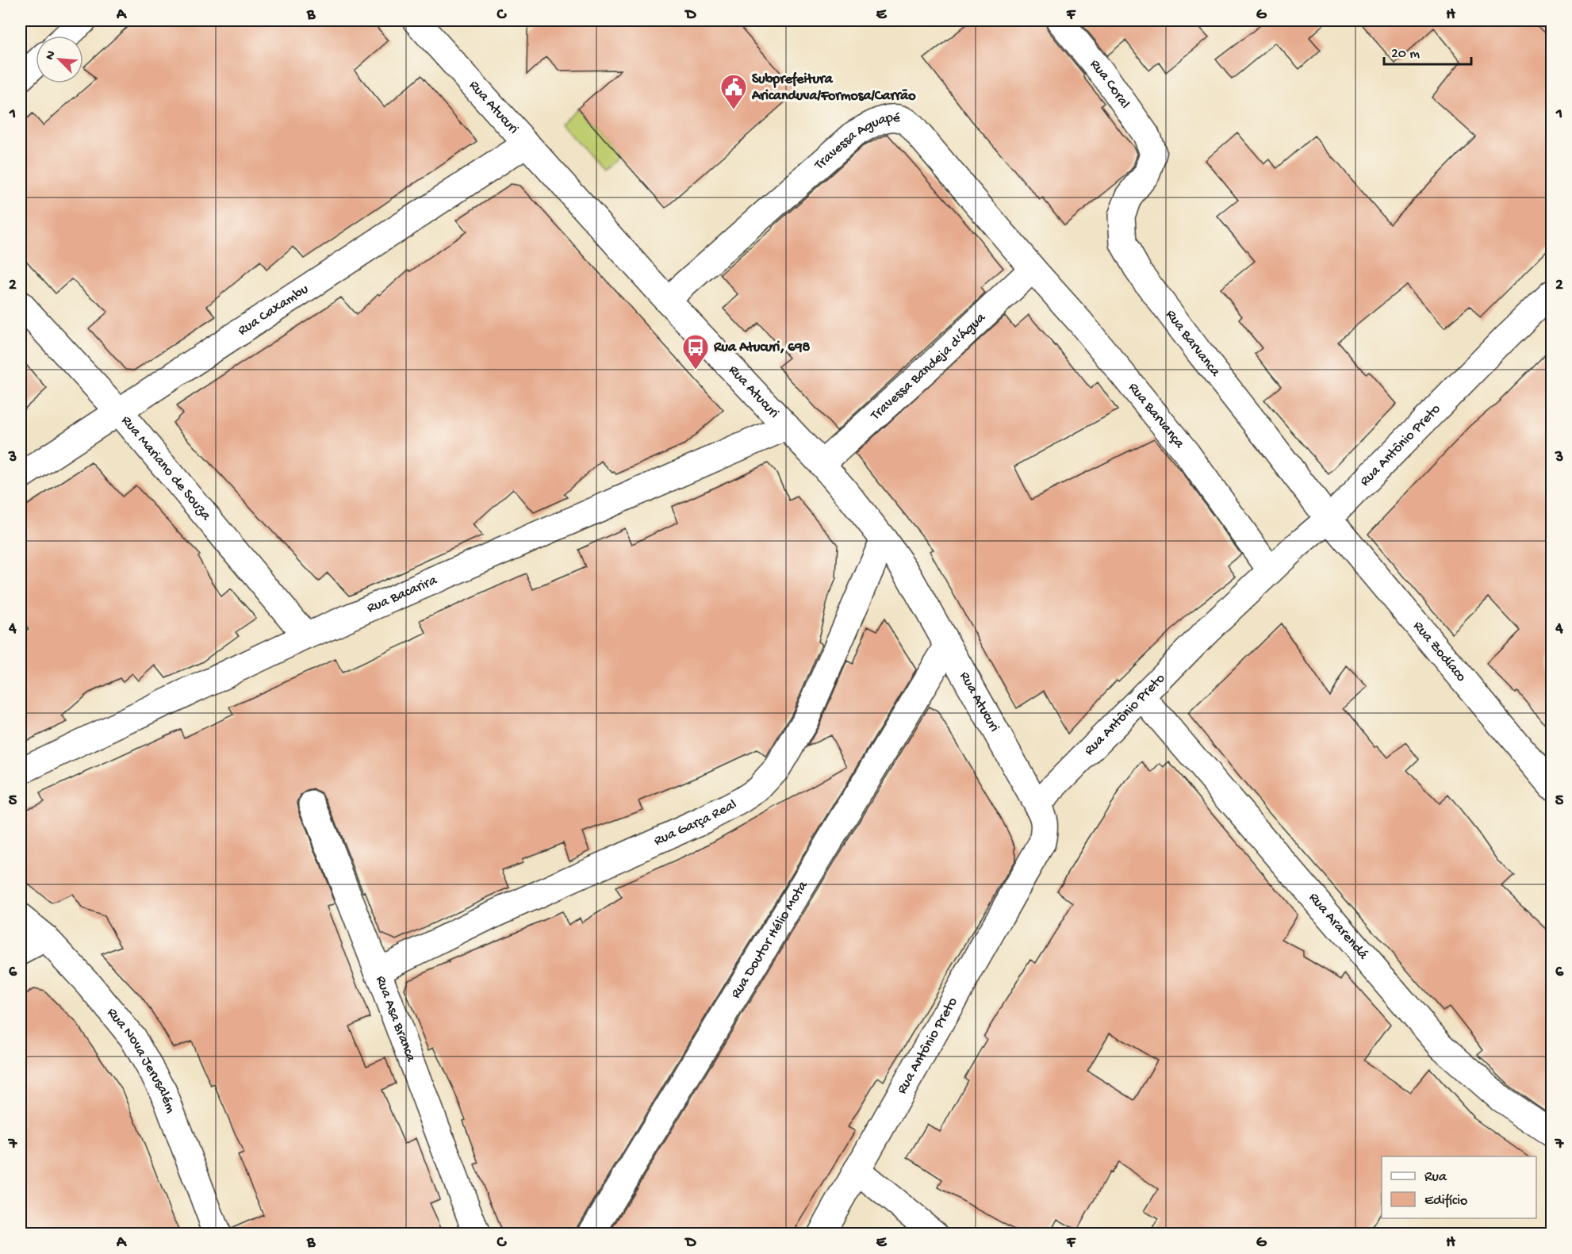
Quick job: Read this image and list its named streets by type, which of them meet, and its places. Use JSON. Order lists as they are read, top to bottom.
{
  "streets": {
    "street": [
      "Rua Coral",
      "Rua Atucuri",
      "Travessa Aguapé",
      "Rua Caxambu",
      "Rua Barvanca",
      "Travessa Bandeja d'Água",
      "Rua Barvança",
      "Rua Antônio Preto",
      "Rua Mariano de Souza",
      "Rua Bacarira",
      "Rua Zodíaco",
      "Rua Garça Real",
      "Rua Ararendá",
      "Rua Doutor Hélio Mota",
      "Rua Asa Branca",
      "Rua Nova Jerusalém"
    ]
  },
  "crossings": [
    ["Rua Coral", "Rua Barvanca"],
    ["Rua Atucuri", "Travessa Aguapé"],
    ["Rua Atucuri", "Rua Caxambu"],
    ["Rua Atucuri", "Travessa Bandeja d'Água"],
    ["Rua Atucuri", "Rua Antônio Preto"],
    ["Rua Atucuri", "Rua Bacarira"],
    ["Rua Atucuri", "Rua Garça Real"],
    ["Rua Atucuri", "Rua Doutor Hélio Mota"],
    ["Travessa Aguapé", "Travessa Bandeja d'Água"],
    ["Travessa Aguapé", "Rua Barvança"],
    ["Rua Caxambu", "Rua Mariano de Souza"],
    ["Rua Barvanca", "Rua Antônio Preto"],
    ["Rua Barvanca", "Rua Zodíaco"],
    ["Travessa Bandeja d'Água", "Rua Barvança"],
    ["Rua Barvança", "Rua Antônio Preto"],
    ["Rua Antônio Preto", "Rua Zodíaco"],
    ["Rua Antônio Preto", "Rua Ararendá"],
    ["Rua Mariano de Souza", "Rua Bacarira"],
    ["Rua Garça Real", "Rua Asa Branca"]
  ],
  "places": {
    "public building": ["Subprefeitura Aricanduva/Formosa/Carrão"],
    "bus stop": ["Rua Atucuri, 698"]
  },
  "legend": ["Rua", "Edifício"],
  "scale_bar": "20 m",
  "north": "top left",
  "grid": {
    "columns": [
      "A",
      "B",
      "C",
      "D",
      "E",
      "F",
      "G",
      "H"
    ],
    "rows": [
      "1",
      "2",
      "3",
      "4",
      "5",
      "6",
      "7"
    ]
  }
}
